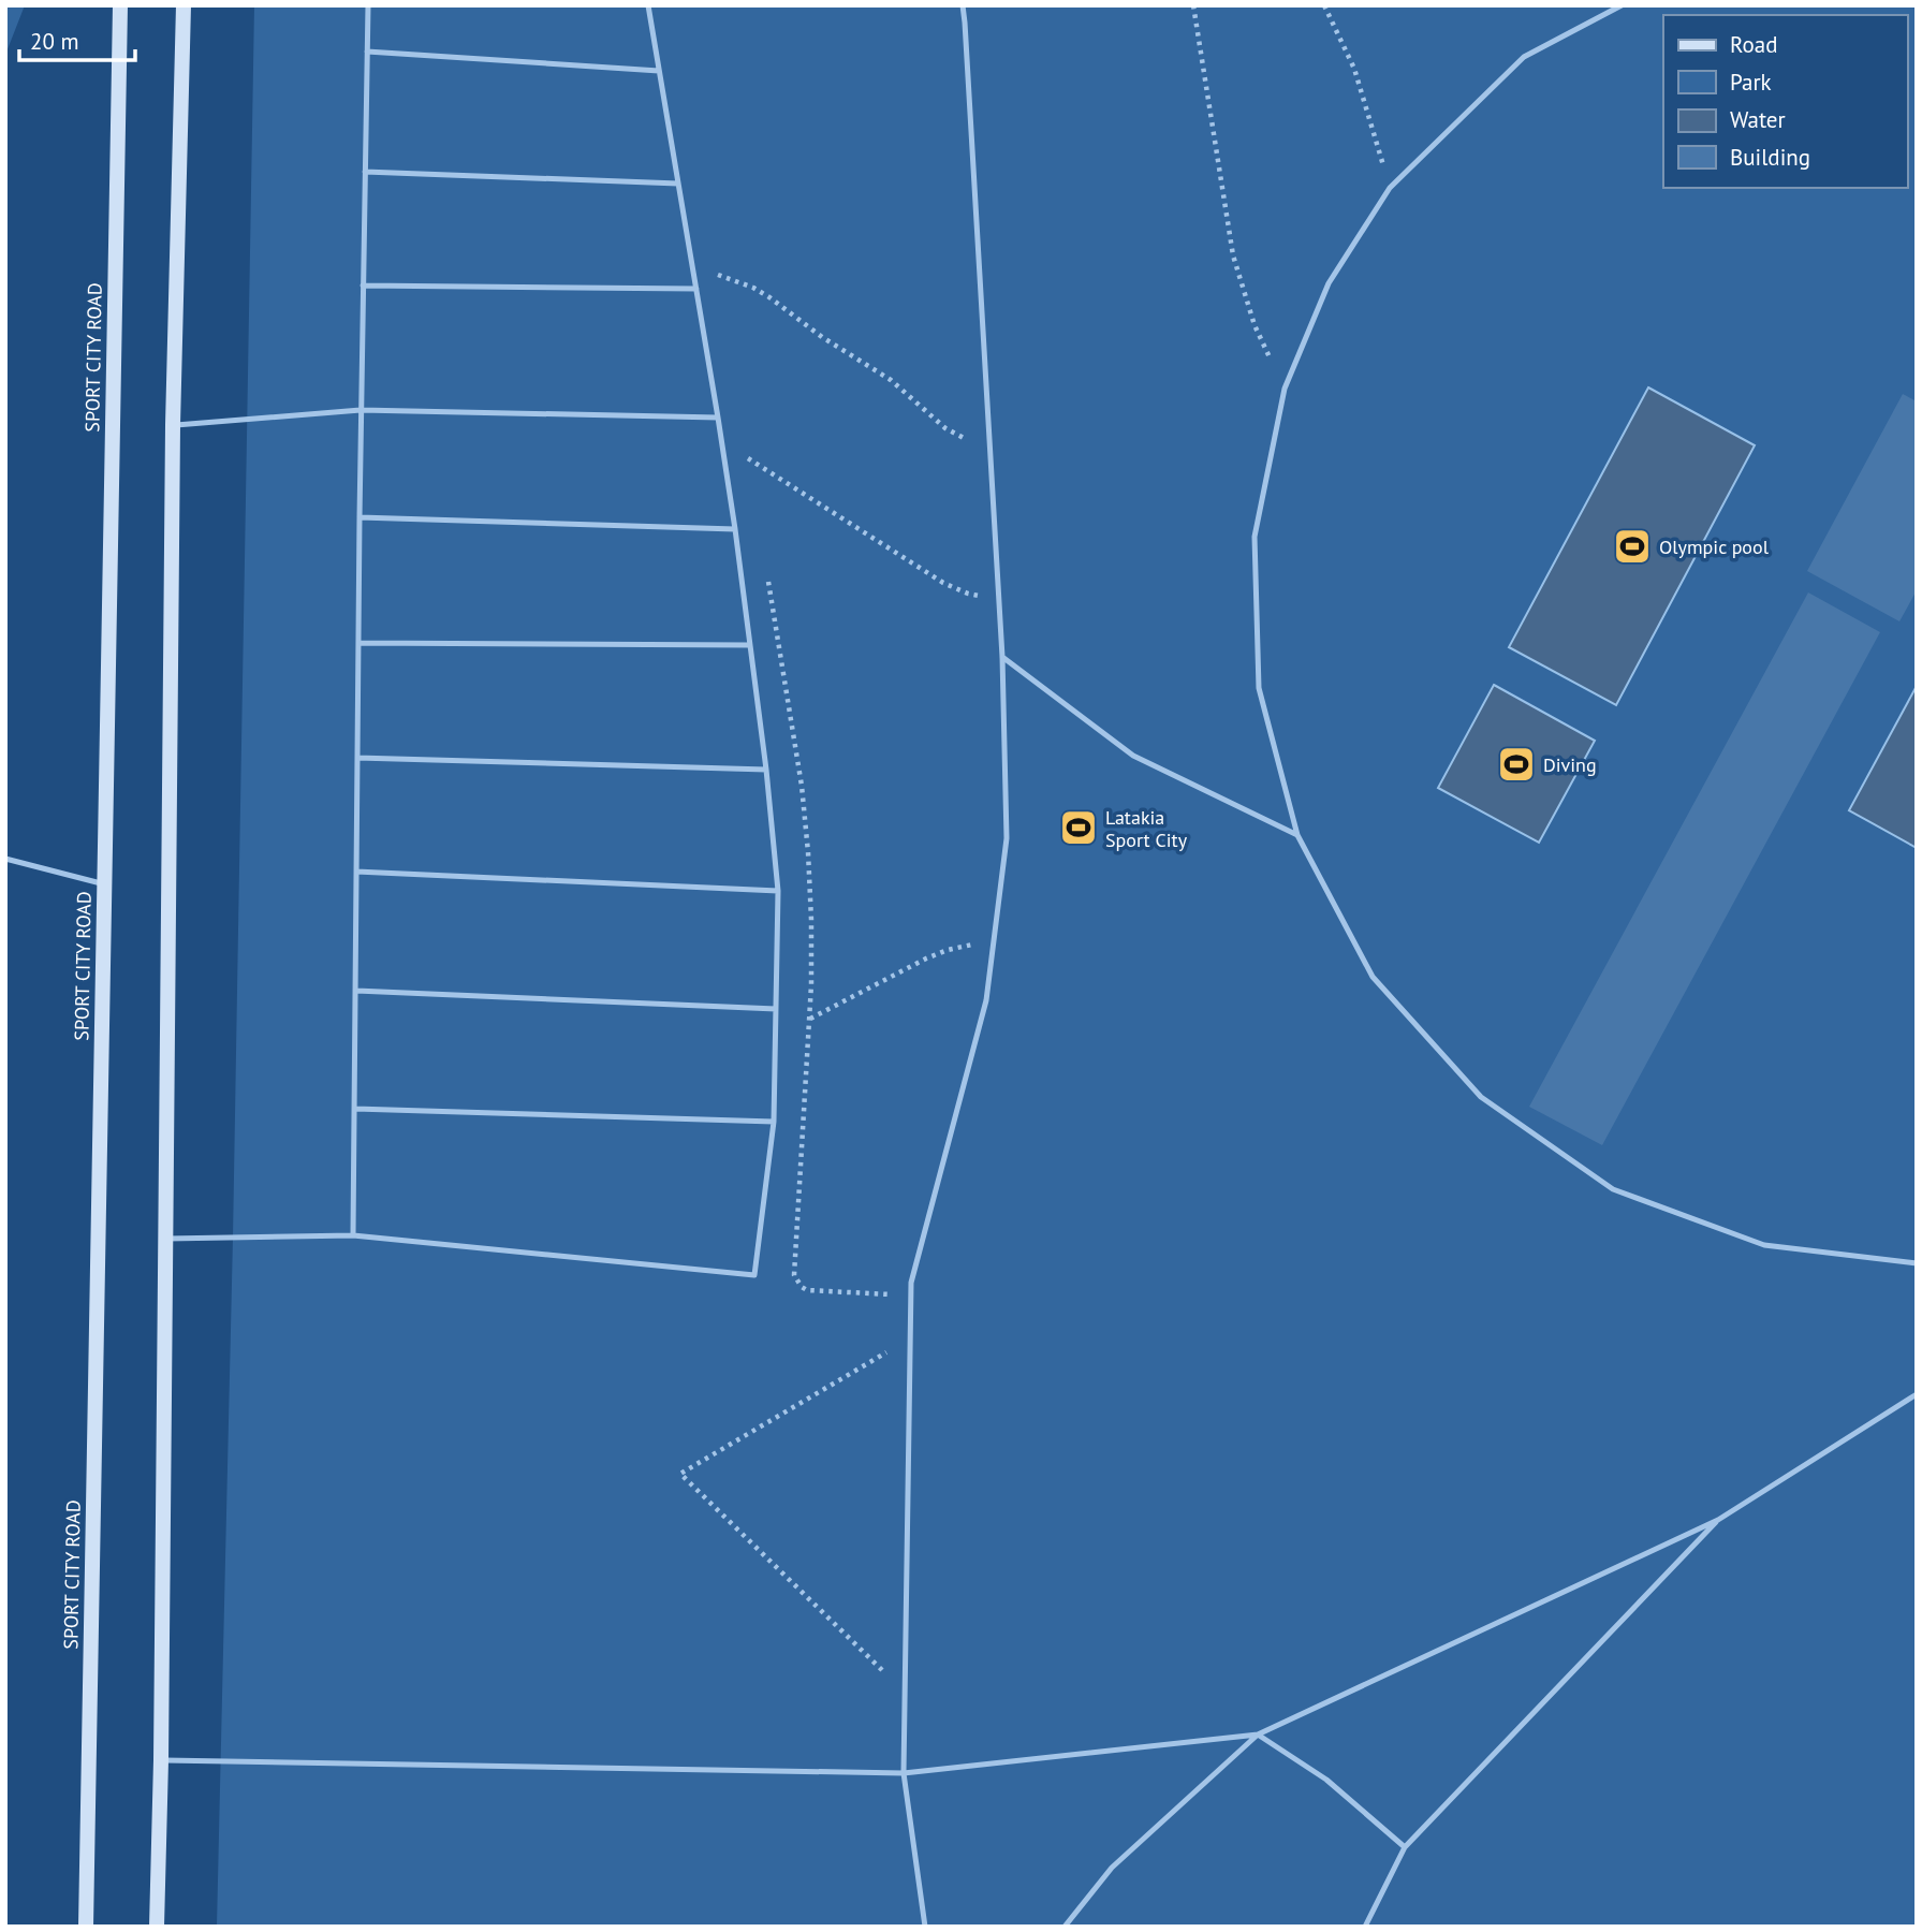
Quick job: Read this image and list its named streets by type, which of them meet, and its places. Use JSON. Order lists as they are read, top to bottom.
{
  "streets": {
    "main road": ["SPORT CITY ROAD"]
  },
  "places": {
    "sports": ["Olympic pool", "Diving", "Latakia Sport City"]
  },
  "legend": [
    "Road",
    "Park",
    "Water",
    "Building"
  ],
  "scale_bar": "20 m"
}
